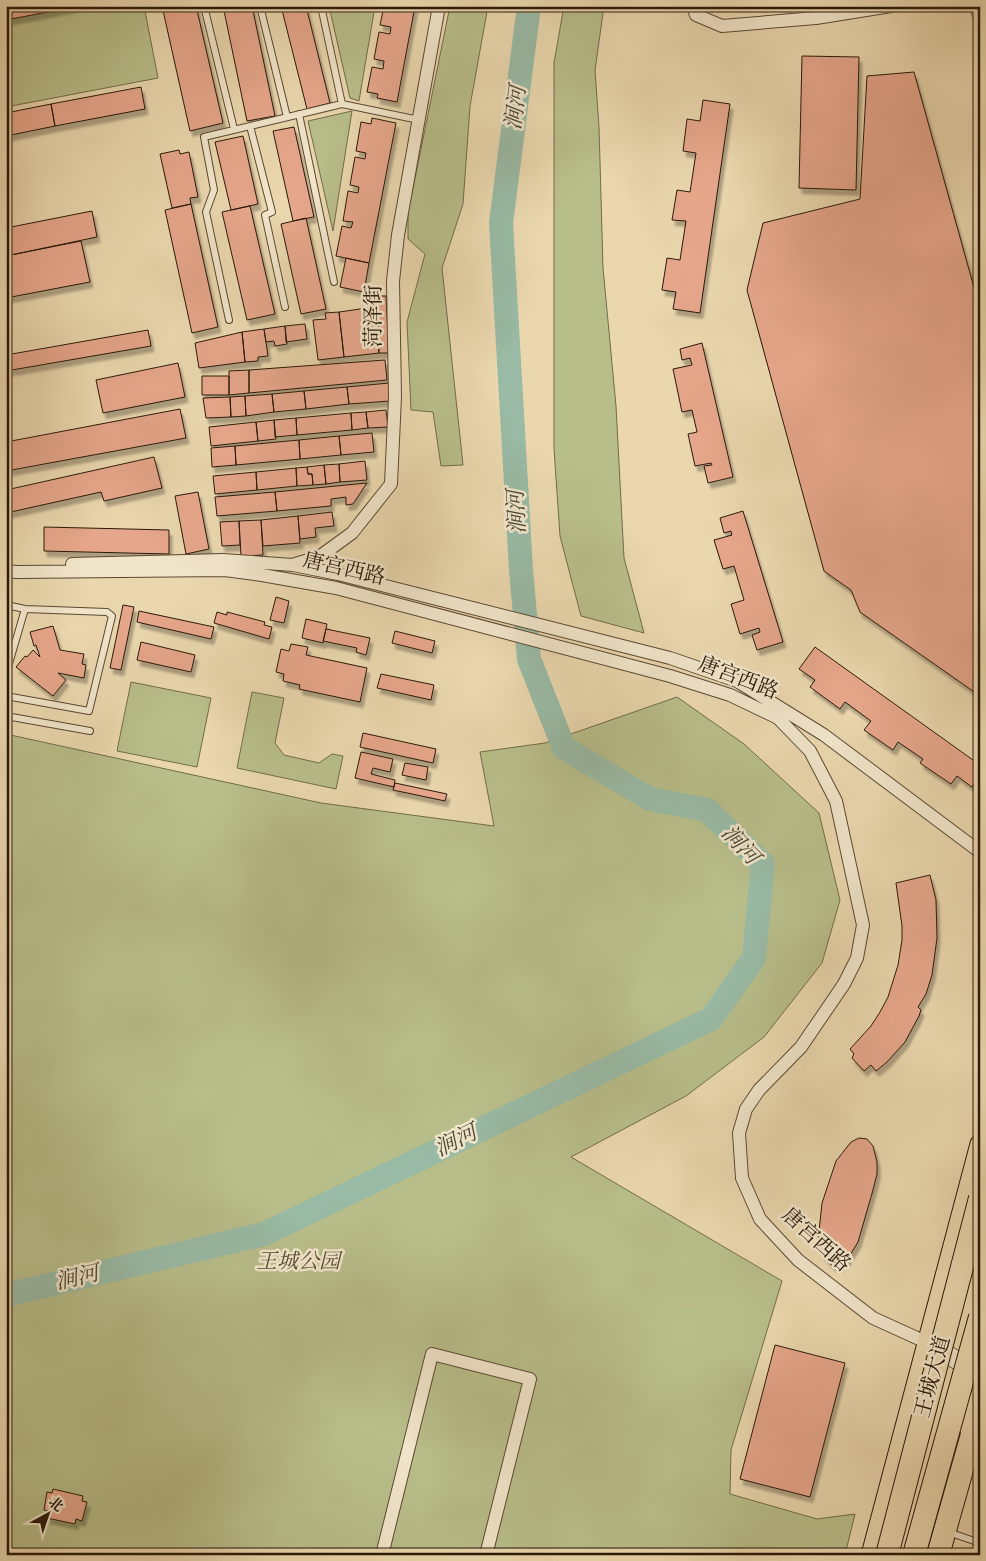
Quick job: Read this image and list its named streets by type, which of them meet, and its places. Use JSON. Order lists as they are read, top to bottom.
{
  "streets": {
    "highway": ["王城大道"],
    "main road": ["唐宫西路"],
    "street": ["菏泽街"]
  },
  "crossings": [
    ["菏泽街", "唐宫西路"]
  ],
  "water": ["涧河"],
  "parks": ["王城公园"],
  "north": "top right"
}
